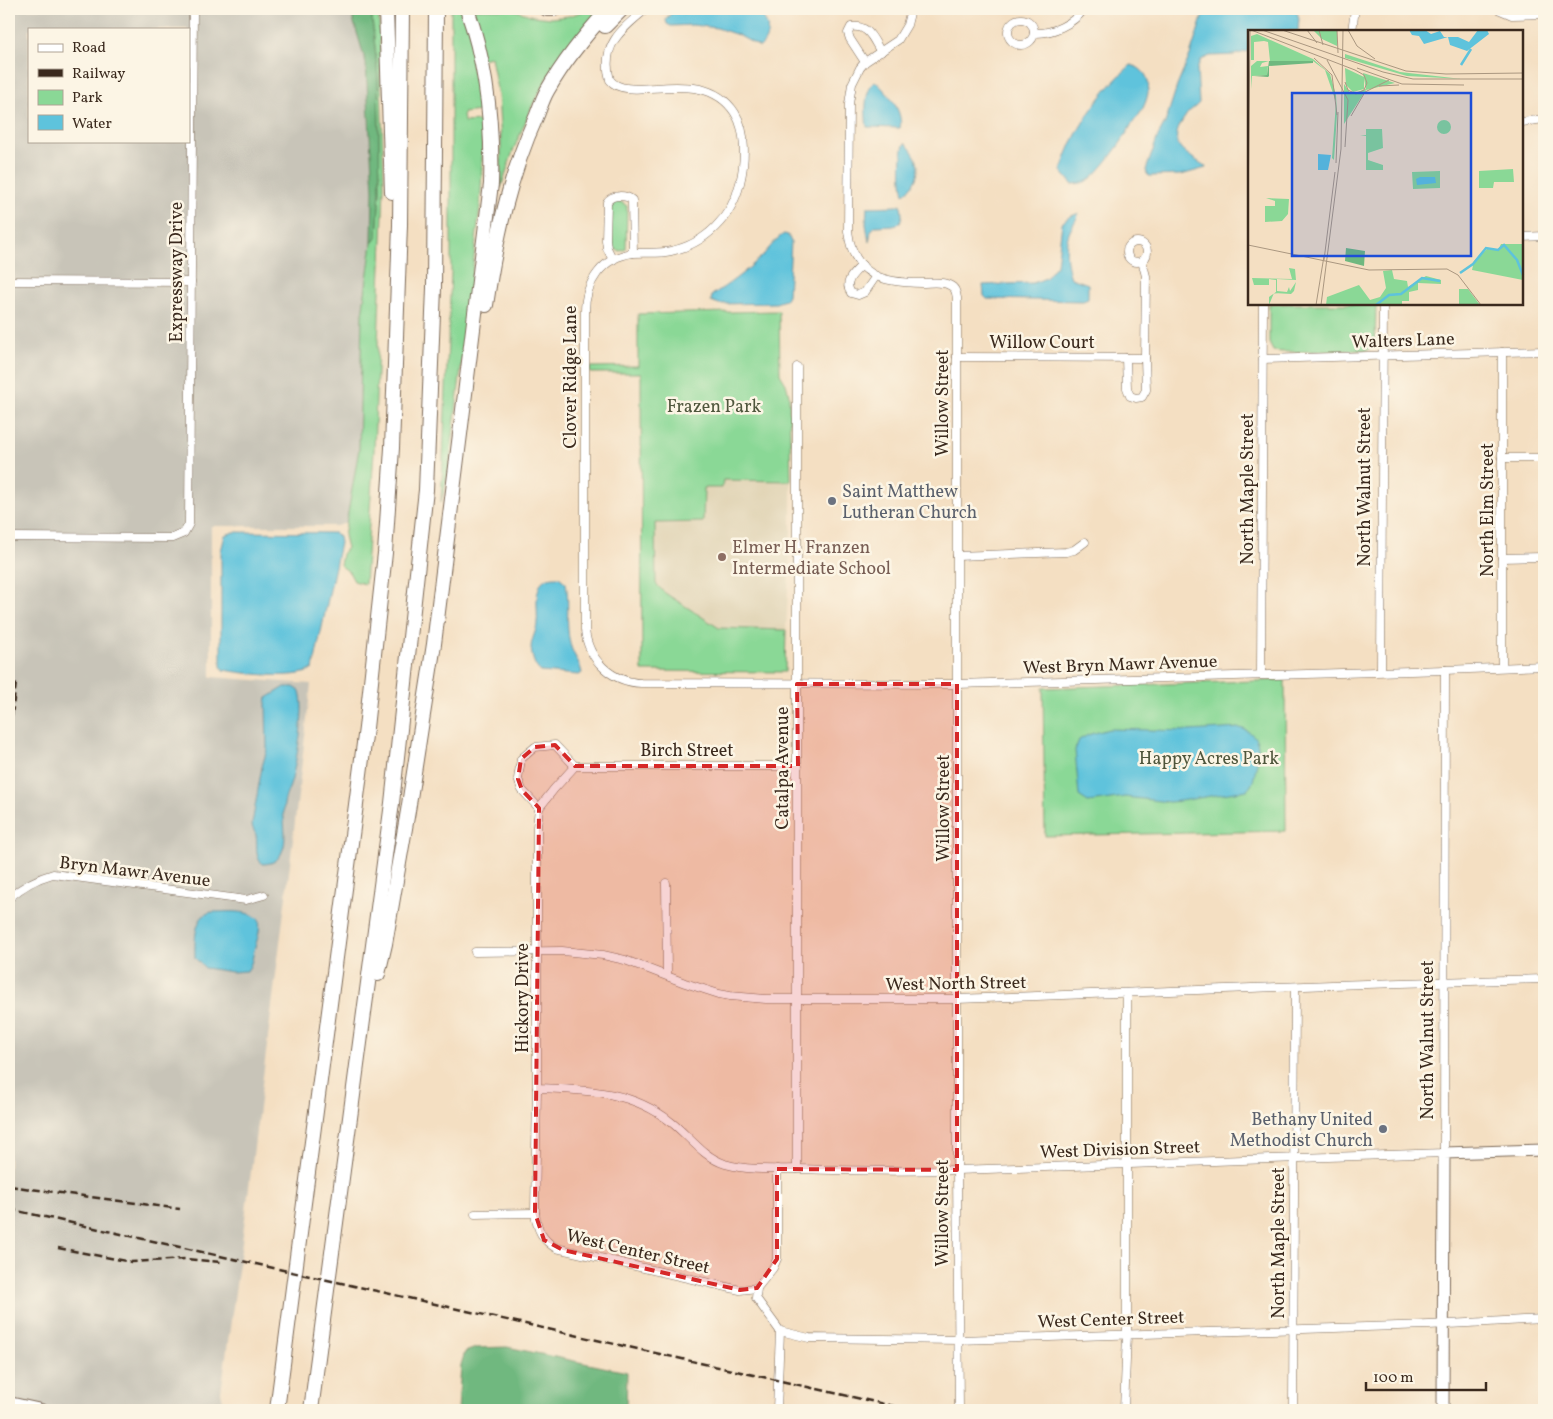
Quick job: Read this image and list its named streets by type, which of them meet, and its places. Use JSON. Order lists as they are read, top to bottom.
{
  "streets": {
    "street": [
      "Expressway Drive",
      "Walters Lane",
      "Willow Court",
      "Clover Ridge Lane",
      "Willow Street",
      "North Walnut Street",
      "North Maple Street",
      "North Elm Street",
      "West Bryn Mawr Avenue",
      "Birch Street",
      "Catalpa Avenue",
      "Bryn Mawr Avenue",
      "West North Street",
      "Hickory Drive",
      "West Division Street",
      "West Center Street"
    ]
  },
  "crossings": [
    ["Walters Lane", "North Walnut Street"],
    ["Walters Lane", "North Maple Street"],
    ["Walters Lane", "North Elm Street"],
    ["Willow Court", "Willow Street"],
    ["Clover Ridge Lane", "West Bryn Mawr Avenue"],
    ["Clover Ridge Lane", "Catalpa Avenue"],
    ["Willow Street", "West Bryn Mawr Avenue"],
    ["Willow Street", "West North Street"],
    ["Willow Street", "West Division Street"],
    ["Willow Street", "West Center Street"],
    ["North Walnut Street", "West Bryn Mawr Avenue"],
    ["North Walnut Street", "West North Street"],
    ["North Walnut Street", "West Division Street"],
    ["North Walnut Street", "West Center Street"],
    ["North Maple Street", "West Bryn Mawr Avenue"],
    ["North Maple Street", "West North Street"],
    ["North Maple Street", "West Division Street"],
    ["North Maple Street", "West Center Street"],
    ["North Elm Street", "West Bryn Mawr Avenue"],
    ["West Bryn Mawr Avenue", "Catalpa Avenue"],
    ["Birch Street", "Catalpa Avenue"],
    ["Catalpa Avenue", "West North Street"],
    ["Catalpa Avenue", "West Division Street"],
    ["West North Street", "Hickory Drive"],
    ["Hickory Drive", "West Center Street"]
  ],
  "parks": ["Frazen Park", "Happy Acres Park"],
  "places": ["Saint Matthew Lutheran Church", "Elmer H. Franzen Intermediate School", "Bethany United Methodist Church"],
  "legend": [
    "Road",
    "Railway",
    "Park",
    "Water"
  ],
  "scale_bar": "100 m"
}
